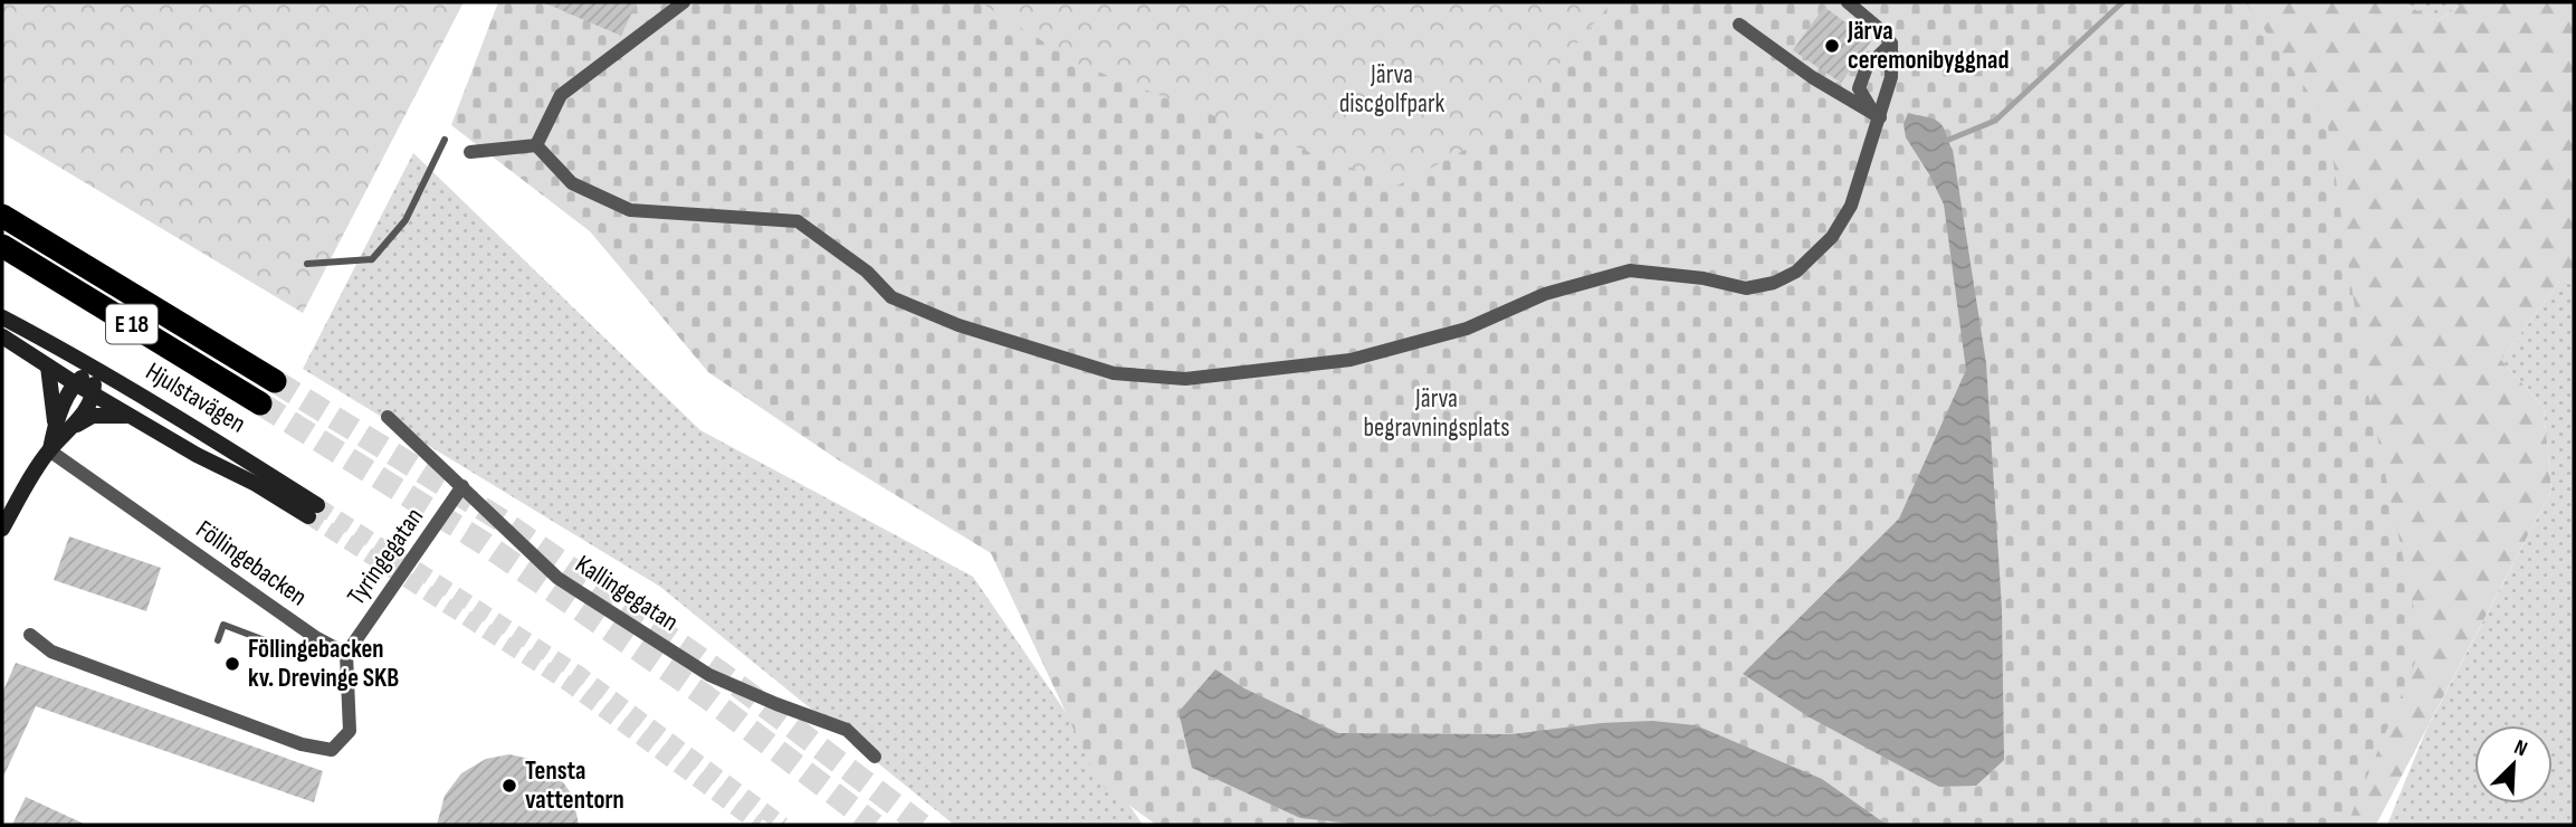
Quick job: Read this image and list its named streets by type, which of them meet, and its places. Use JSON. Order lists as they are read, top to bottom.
{
  "streets": {
    "highway": ["E 18"],
    "main road": ["Hjulstavägen"],
    "street": ["Tyringegatan", "Föllingebacken", "Kallingegatan"]
  },
  "crossings": [
    ["Tyringegatan", "Föllingebacken"],
    ["Tyringegatan", "Kallingegatan"]
  ],
  "parks": ["Järva discgolfpark", "Järva begravningsplats"],
  "places": ["Järva ceremonibyggnad", "Föllingebacken kv. Drevinge SKB", "Tensta vattentorn"],
  "north": "top right"
}
